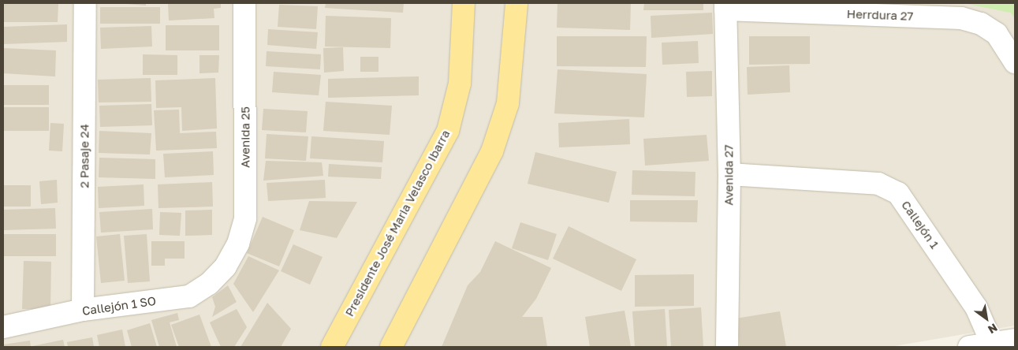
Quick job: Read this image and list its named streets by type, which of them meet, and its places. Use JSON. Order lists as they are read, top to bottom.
{
  "streets": {
    "main road": ["Presidente José Maria Velasco Ibarra"],
    "street": [
      "Herrdura 27",
      "Avenida 25",
      "2 Pasaje 24",
      "Avenida 27",
      "Callejón 1",
      "Callejón 1 SO"
    ]
  },
  "crossings": [
    ["Herrdura 27", "Avenida 27"],
    ["Avenida 25", "Callejón 1 SO"],
    ["2 Pasaje 24", "Callejón 1 SO"],
    ["Avenida 27", "Callejón 1"]
  ],
  "north": "bottom right"
}
